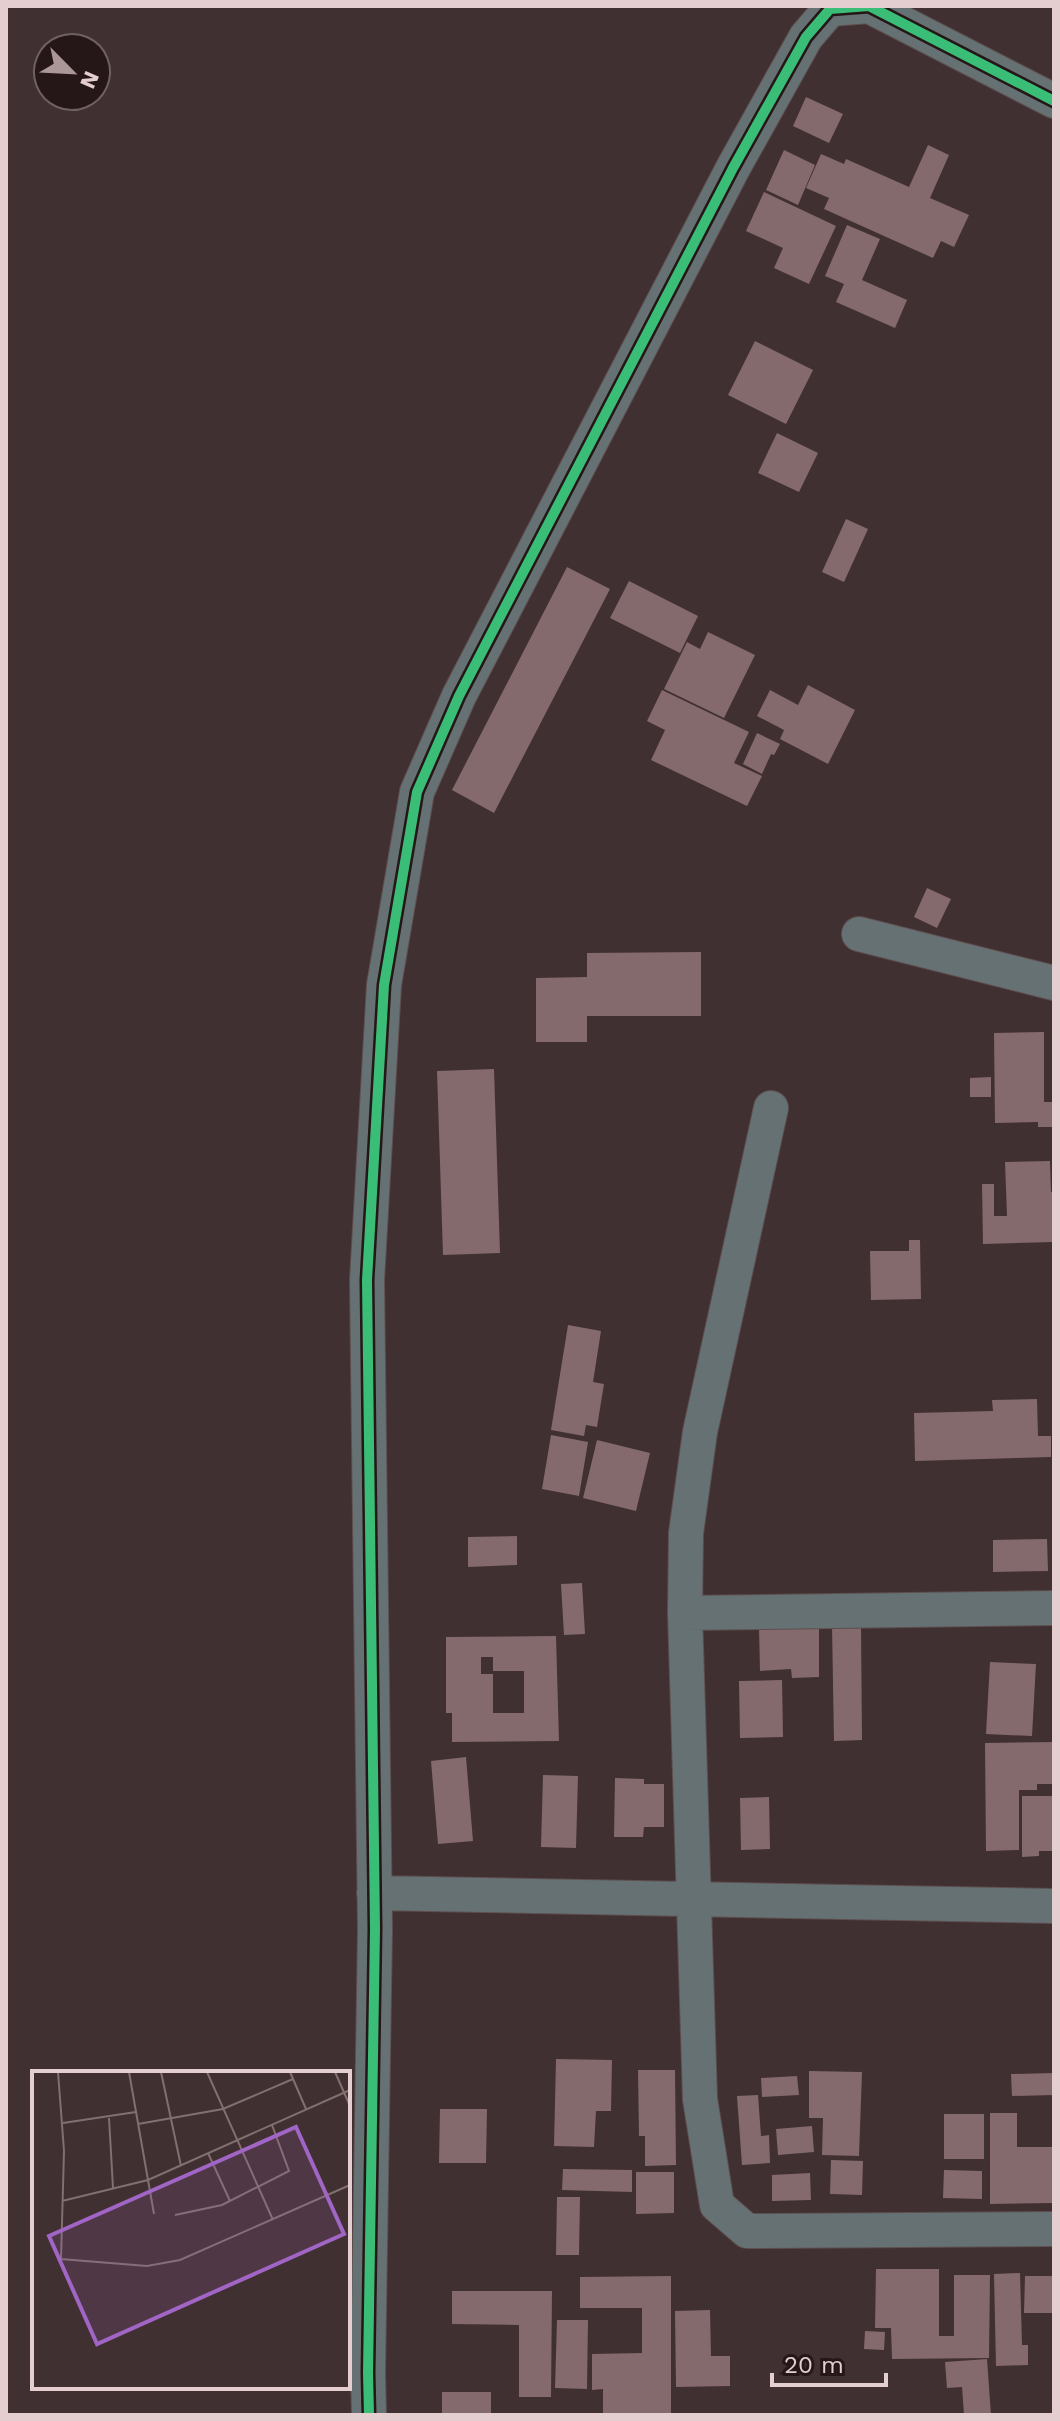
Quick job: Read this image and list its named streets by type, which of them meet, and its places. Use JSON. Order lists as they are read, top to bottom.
{
  "scale_bar": "20 m",
  "north": "bottom right"
}
